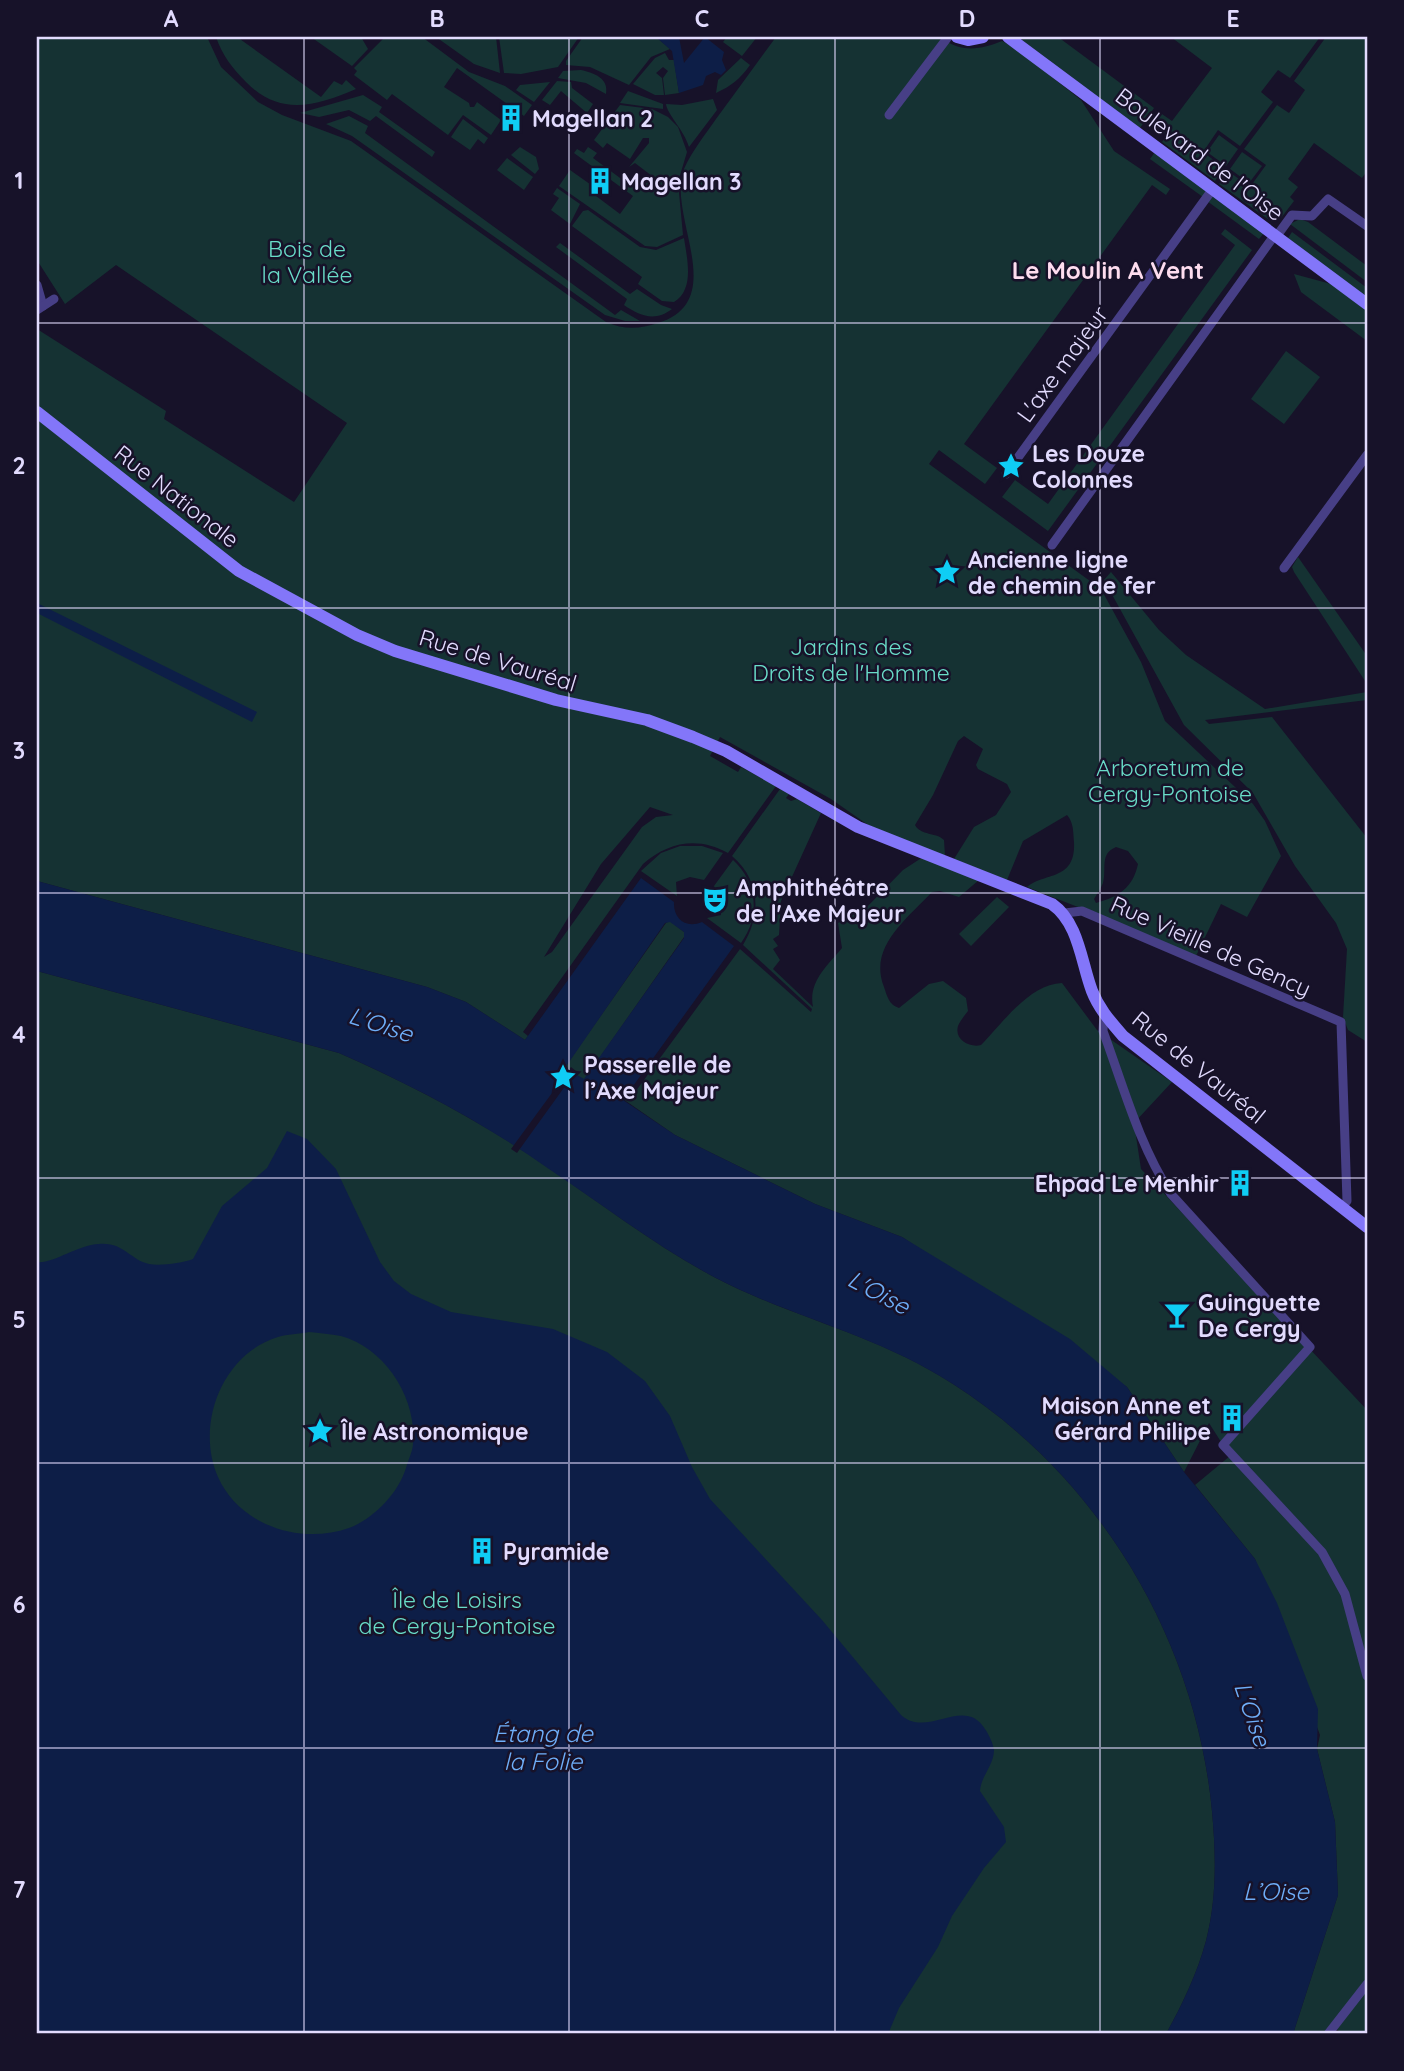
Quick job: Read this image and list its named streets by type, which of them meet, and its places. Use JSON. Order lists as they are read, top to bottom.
{
  "streets": {
    "street": [
      "Boulevard de l'Oise",
      "L'axe majeur",
      "Rue Nationale",
      "Rue de Vauréal",
      "Rue Vieille de Gency"
    ]
  },
  "crossings": [
    ["Boulevard de l'Oise", "L'axe majeur"],
    ["Rue Nationale", "Rue de Vauréal"],
    ["Rue de Vauréal", "Rue Vieille de Gency"]
  ],
  "districts": ["Le Moulin A Vent"],
  "water": ["L'Oise", "Étang de la Folie", "L’Oise"],
  "parks": [
    "Bois de la Vallée",
    "Jardins des Droits de l'Homme",
    "Arboretum de Cergy‐Pontoise",
    "Île de Loisirs de Cergy-Pontoise"
  ],
  "places": {
    "building": [
      "Magellan 2",
      "Magellan 3",
      "Ehpad Le Menhir",
      "Maison Anne et Gérard Philipe",
      "Pyramide"
    ],
    "place": [
      "Les Douze Colonnes",
      "Ancienne ligne de chemin de fer",
      "Passerelle de l’Axe Majeur",
      "Île Astronomique"
    ],
    "theatre": ["Amphithéâtre de l'Axe Majeur"],
    "bar": ["Guinguette De Cergy"]
  },
  "grid": {
    "columns": [
      "A",
      "B",
      "C",
      "D",
      "E"
    ],
    "rows": [
      "1",
      "2",
      "3",
      "4",
      "5",
      "6",
      "7"
    ]
  }
}
